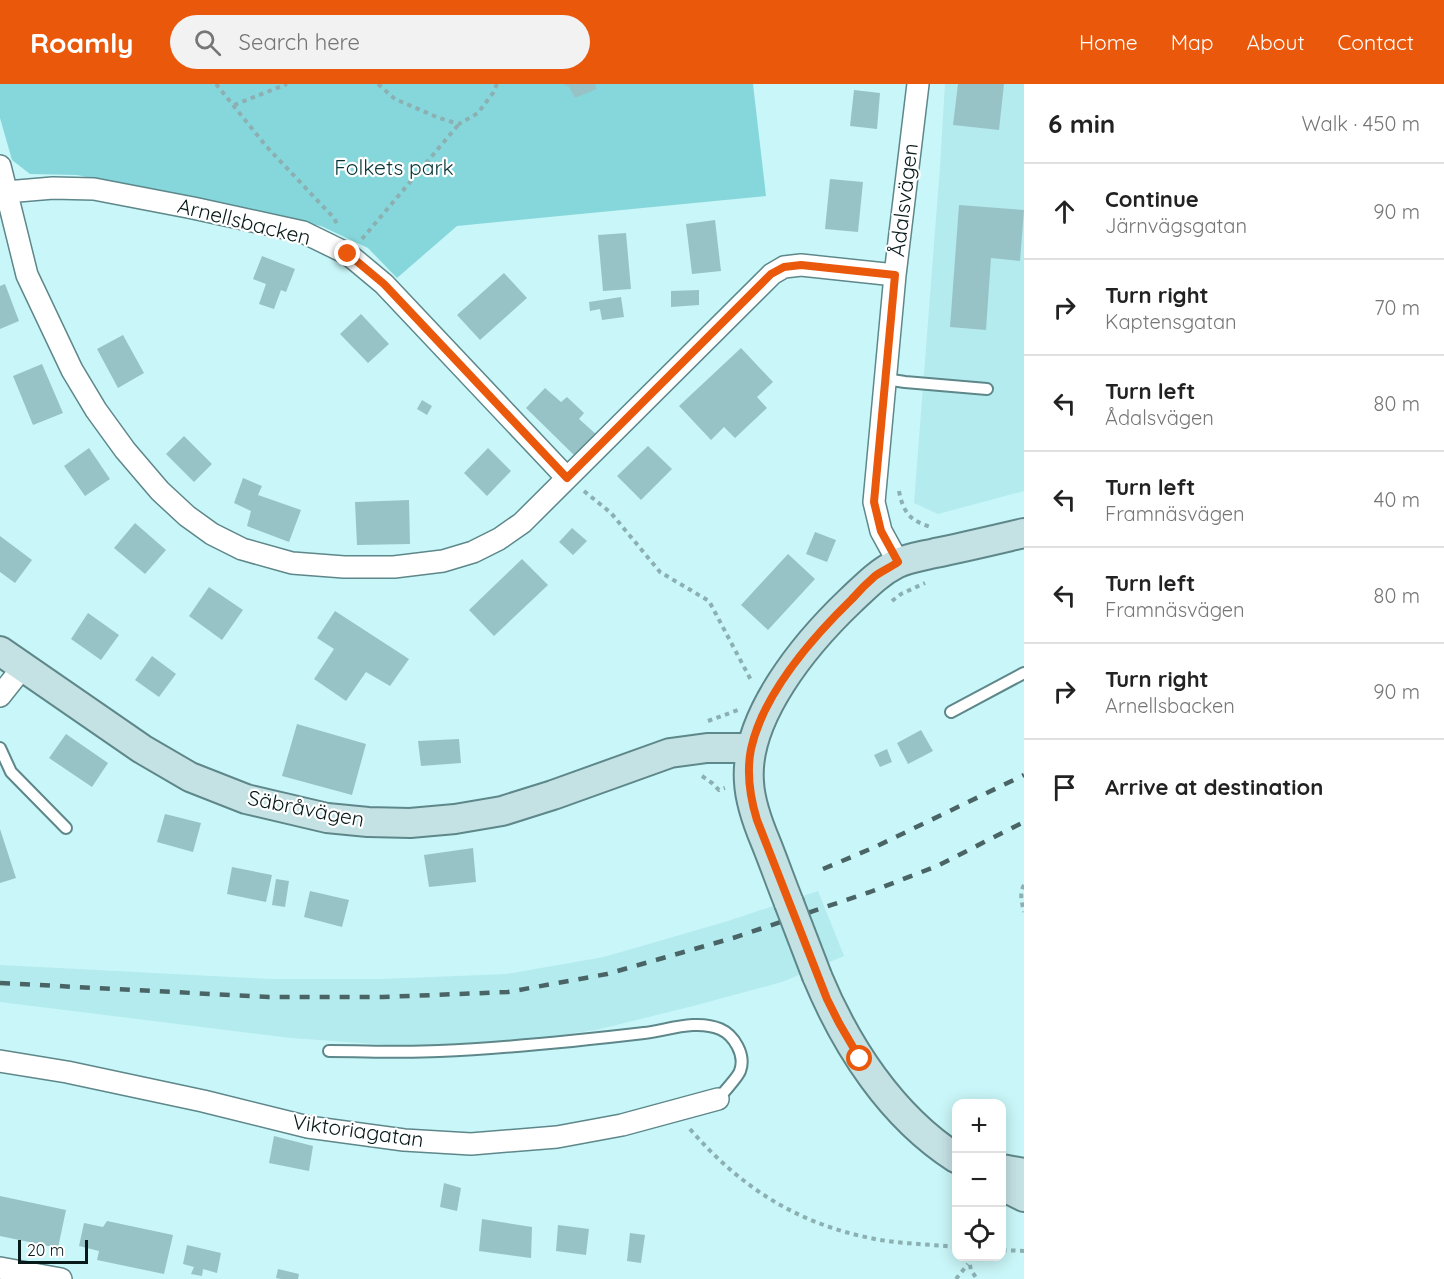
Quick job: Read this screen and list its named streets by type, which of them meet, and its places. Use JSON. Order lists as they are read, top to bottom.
{
  "streets": {
    "main road": ["Säbråvägen"],
    "street": ["Ådalsvägen", "Arnellsbacken", "Viktoriagatan"]
  },
  "parks": ["Folkets park"],
  "scale_bar": "20 m",
  "page": {
    "header": "Roamly",
    "search": "Search here",
    "nav": [
      "Home",
      "Map",
      "About",
      "Contact"
    ],
    "heading": ["6 min", "Walk · 450 m"],
    "list": [
      ["Continue", "Järnvägsgatan", "90 m"],
      ["Turn right", "Kaptensgatan", "70 m"],
      ["Turn left", "Ådalsvägen", "80 m"],
      ["Turn left", "Framnäsvägen", "40 m"],
      ["Turn left", "Framnäsvägen", "80 m"],
      ["Turn right", "Arnellsbacken", "90 m"],
      "Arrive at destination"
    ],
    "map_buttons": ["+", "−"],
    "scale": "20 m"
  }
}
